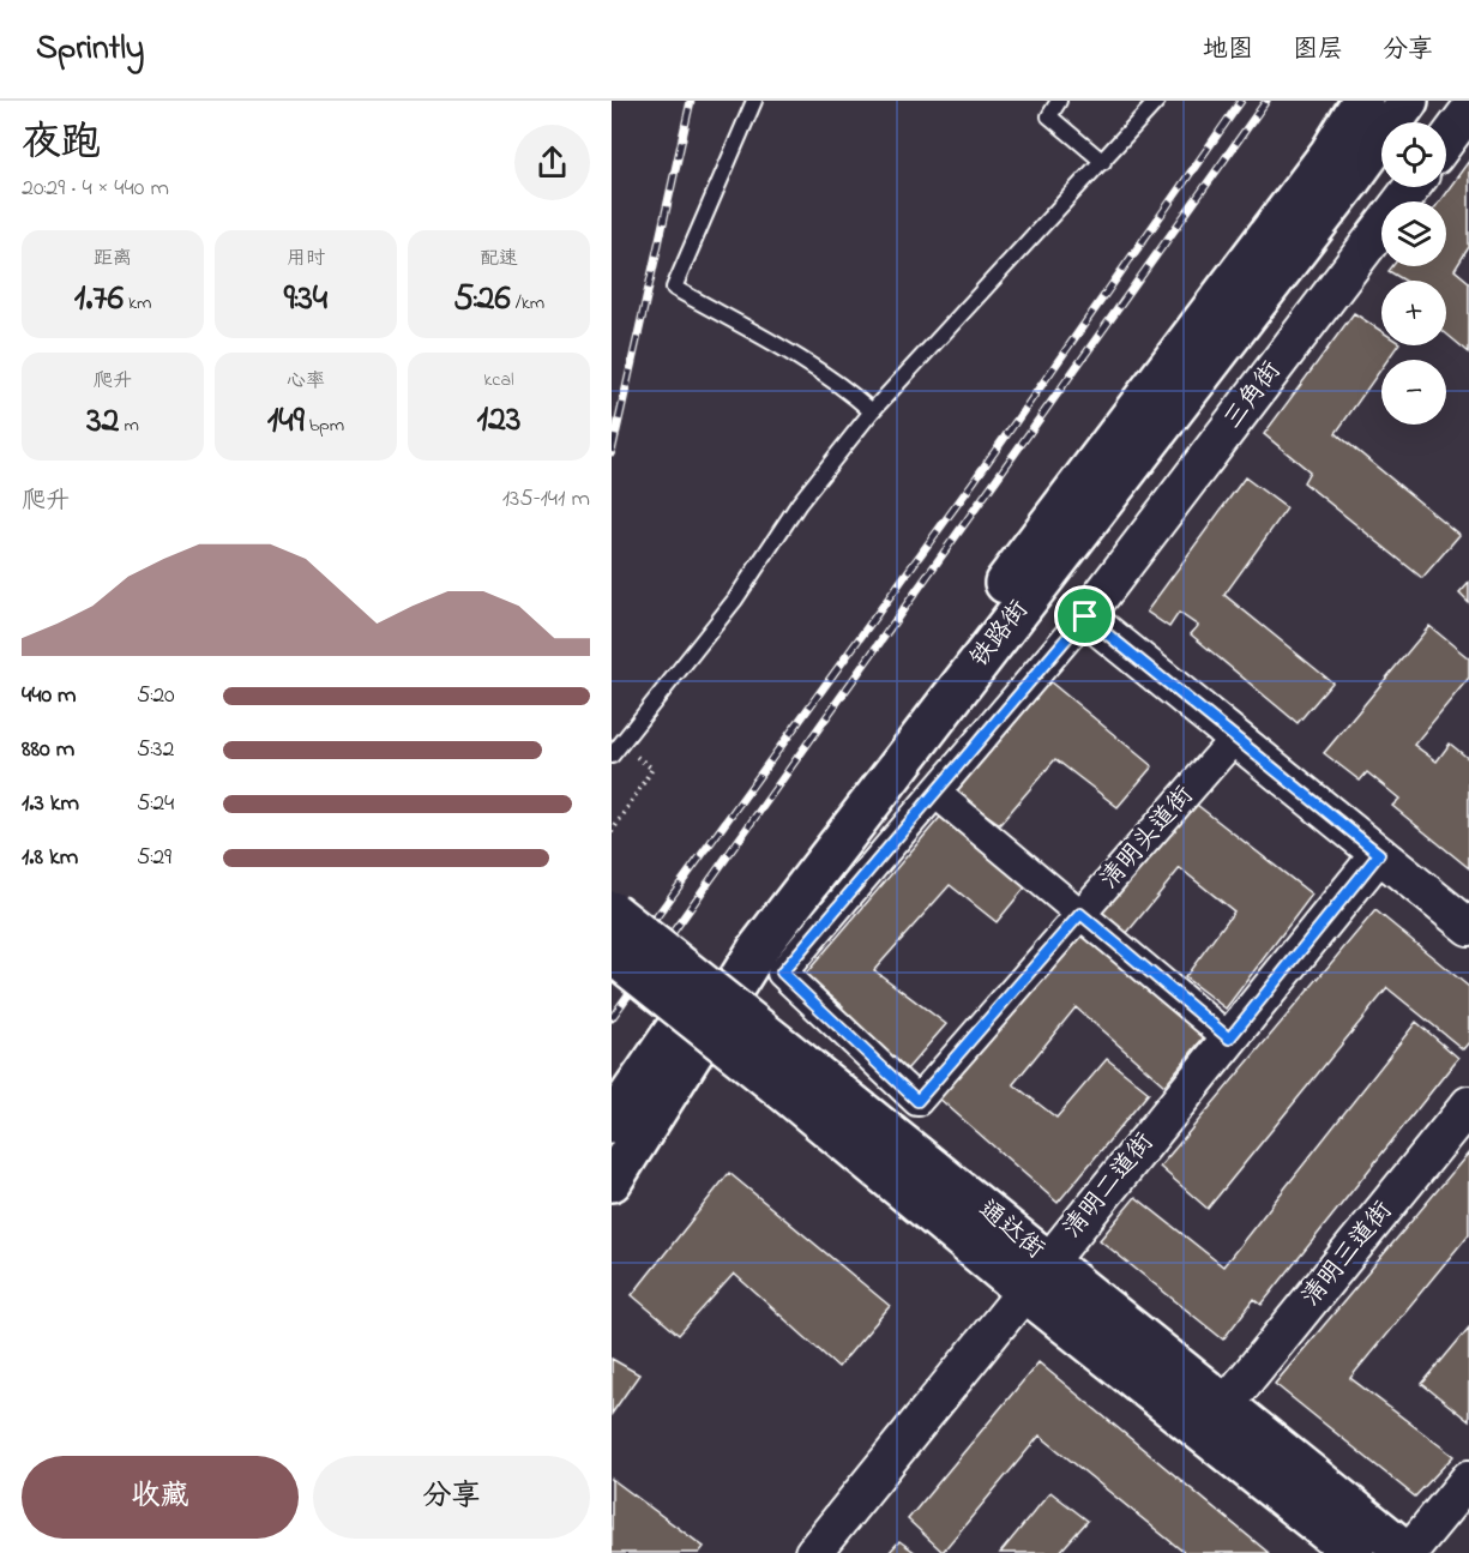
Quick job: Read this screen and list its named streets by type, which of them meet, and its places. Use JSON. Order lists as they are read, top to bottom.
{
  "streets": {
    "main road": ["铁路街", "通达街"],
    "street": [
      "三角街",
      "清明头道街",
      "清明二道街",
      "清明三道街"
    ]
  },
  "crossings": [
    ["清明二道街", "通达街"],
    ["通达街", "清明三道街"]
  ],
  "page": {
    "header": "Sprintly",
    "nav": ["地图", "图层", "分享"],
    "heading": ["夜跑", "20:29 · 4 × 440 m"],
    "map_buttons": ["+", "−"],
    "stats": [
      ["距离", "1.76 km"],
      ["用时", "9:34"],
      ["配速", "5:26 /km"],
      ["爬升", "32 m"],
      ["心率", "149 bpm"],
      ["kcal", "123"]
    ],
    "chart": ["爬升", "135–141 m"],
    "list": [
      {
        "name": "440 m",
        "note": "5:20"
      },
      {
        "name": "880 m",
        "note": "5:32"
      },
      {
        "name": "1.3 km",
        "note": "5:24"
      },
      {
        "name": "1.8 km",
        "note": "5:29"
      }
    ],
    "buttons": ["收藏", "分享"]
  }
}
